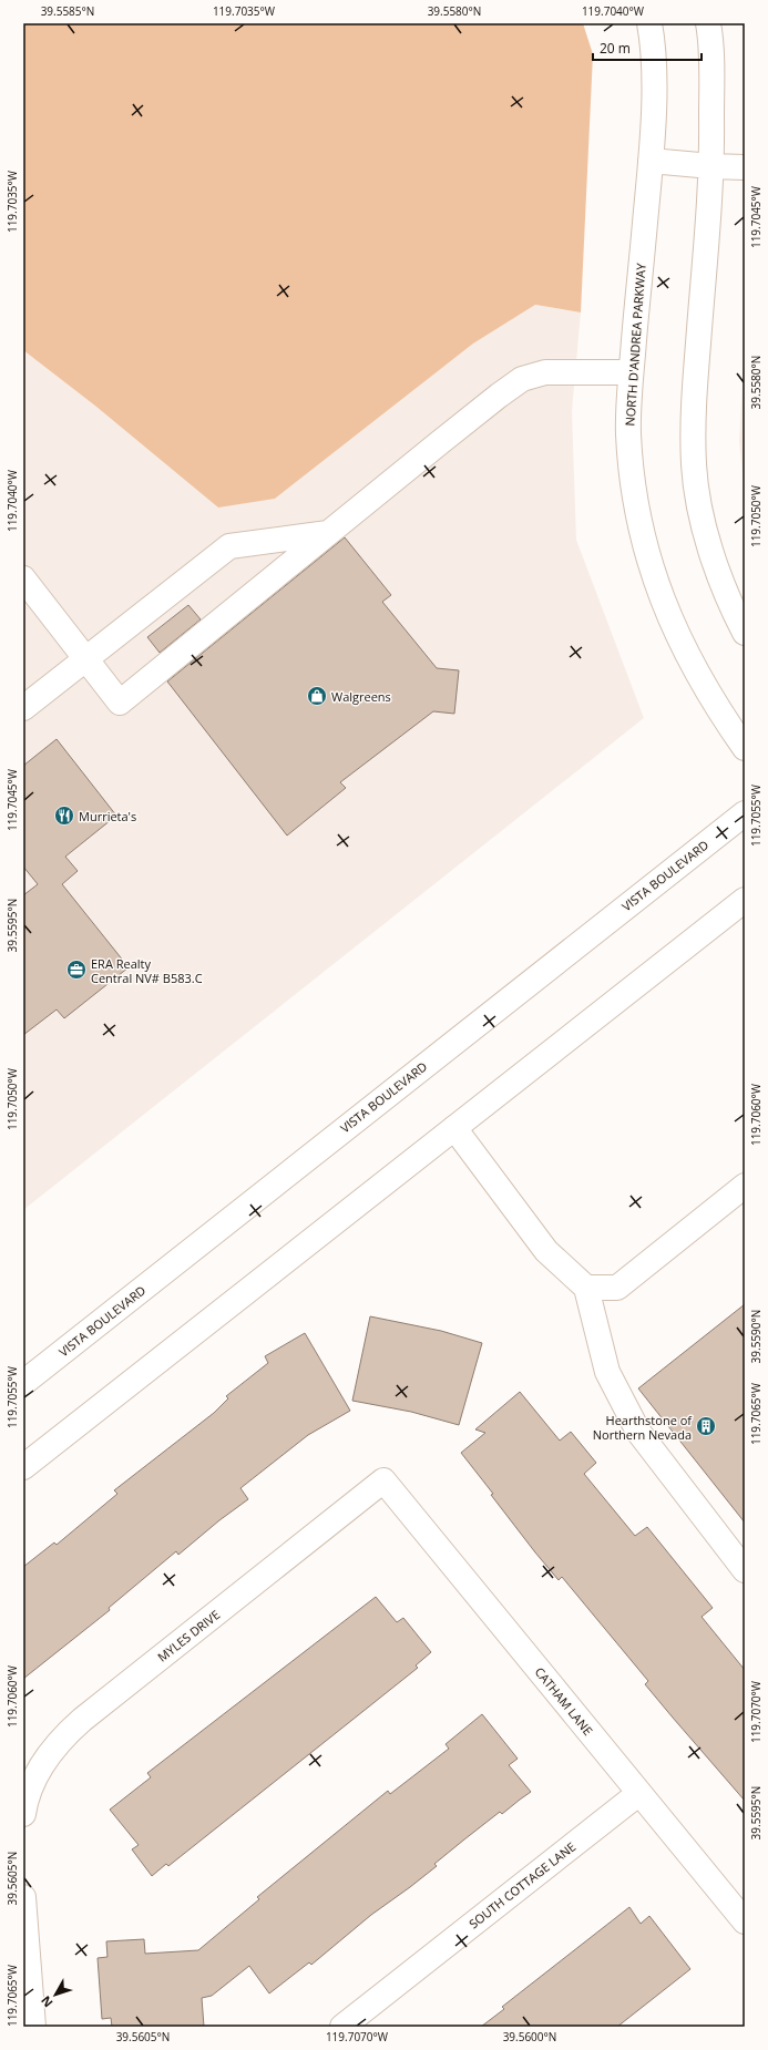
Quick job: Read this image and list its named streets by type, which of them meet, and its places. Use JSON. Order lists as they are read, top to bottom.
{
  "streets": {
    "street": [
      "NORTH D'ANDREA PARKWAY",
      "VISTA BOULEVARD",
      "MYLES DRIVE",
      "CATHAM LANE",
      "SOUTH COTTAGE LANE"
    ]
  },
  "crossings": [
    ["MYLES DRIVE", "CATHAM LANE"],
    ["CATHAM LANE", "SOUTH COTTAGE LANE"]
  ],
  "places": {
    "shop": ["Walgreens"],
    "restaurant": ["Murrieta's"],
    "office": ["ERA Realty Central NV# B583.C"],
    "building": ["Hearthstone of Northern Nevada"]
  },
  "scale_bar": "20 m",
  "north": "bottom left",
  "coordinates": [
    "39.5585°N",
    "119.7035°W",
    "39.5580°N",
    "119.7040°W",
    "119.7045°W",
    "119.7050°W",
    "119.7055°W",
    "39.5595°N",
    "119.7060°W",
    "39.5590°N",
    "119.7065°W",
    "119.7070°W",
    "39.5605°N",
    "39.5600°N"
  ]
}
